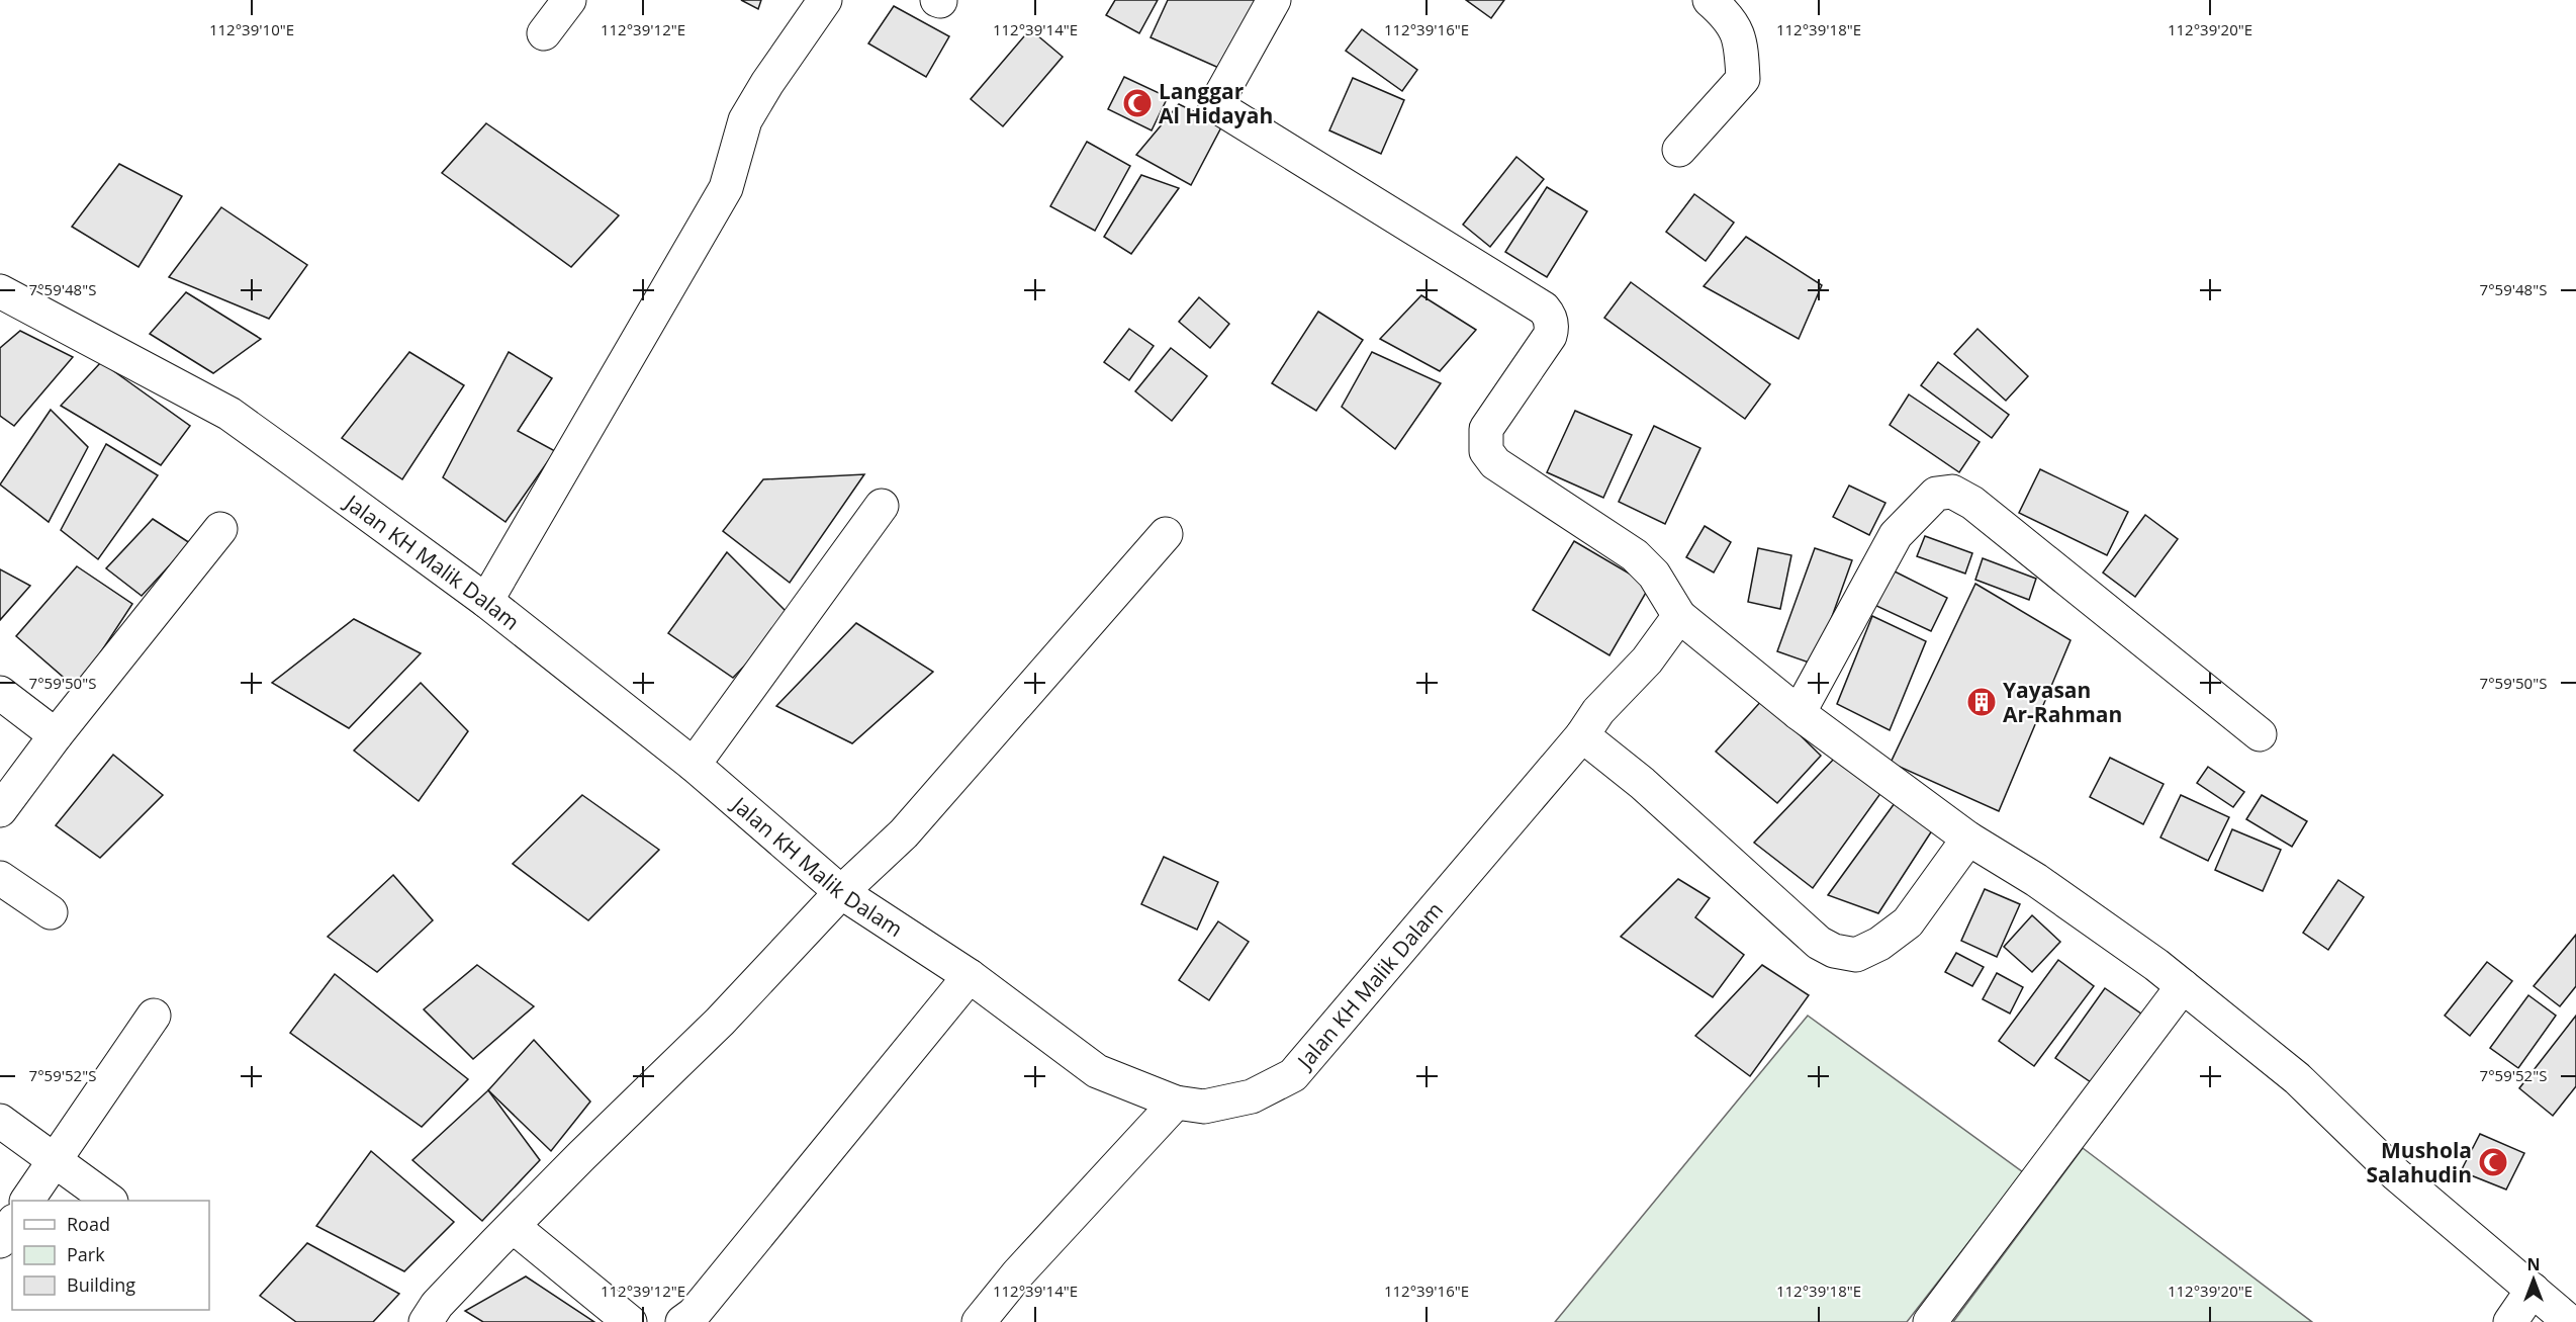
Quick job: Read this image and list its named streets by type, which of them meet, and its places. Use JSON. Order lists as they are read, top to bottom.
{
  "streets": {
    "street": ["Jalan KH Malik Dalam"]
  },
  "places": {
    "mosque": ["Langgar Al Hidayah", "Mushola Salahudin"],
    "building": ["Yayasan Ar-Rahman"]
  },
  "legend": ["Road", "Park", "Building"],
  "north": "top",
  "coordinates": [
    "112°39'10\"E",
    "112°39'12\"E",
    "112°39'14\"E",
    "112°39'16\"E",
    "112°39'18\"E",
    "112°39'20\"E",
    "7°59'48\"S",
    "7°59'50\"S",
    "7°59'52\"S"
  ]
}
